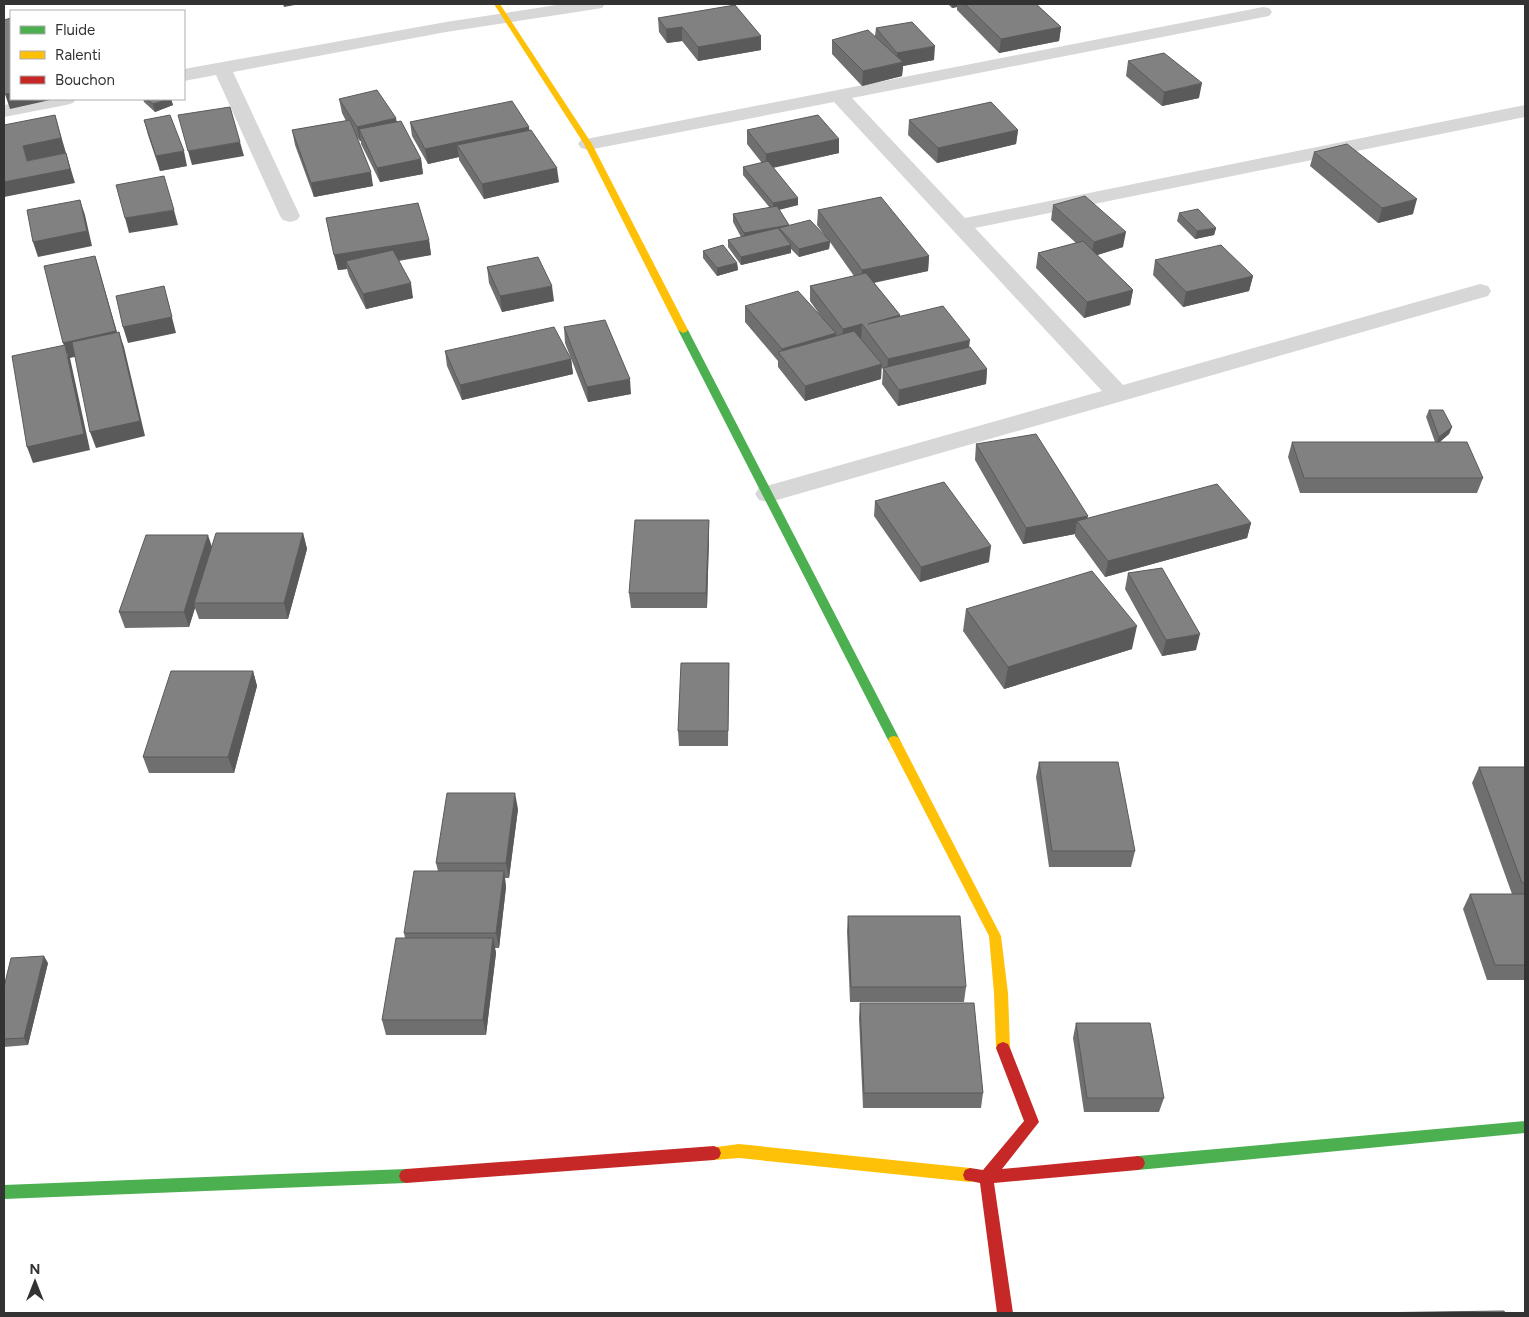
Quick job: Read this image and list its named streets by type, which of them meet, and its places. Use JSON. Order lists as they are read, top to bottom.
{
  "legend": ["Fluide", "Ralenti", "Bouchon"],
  "north": "top"
}
